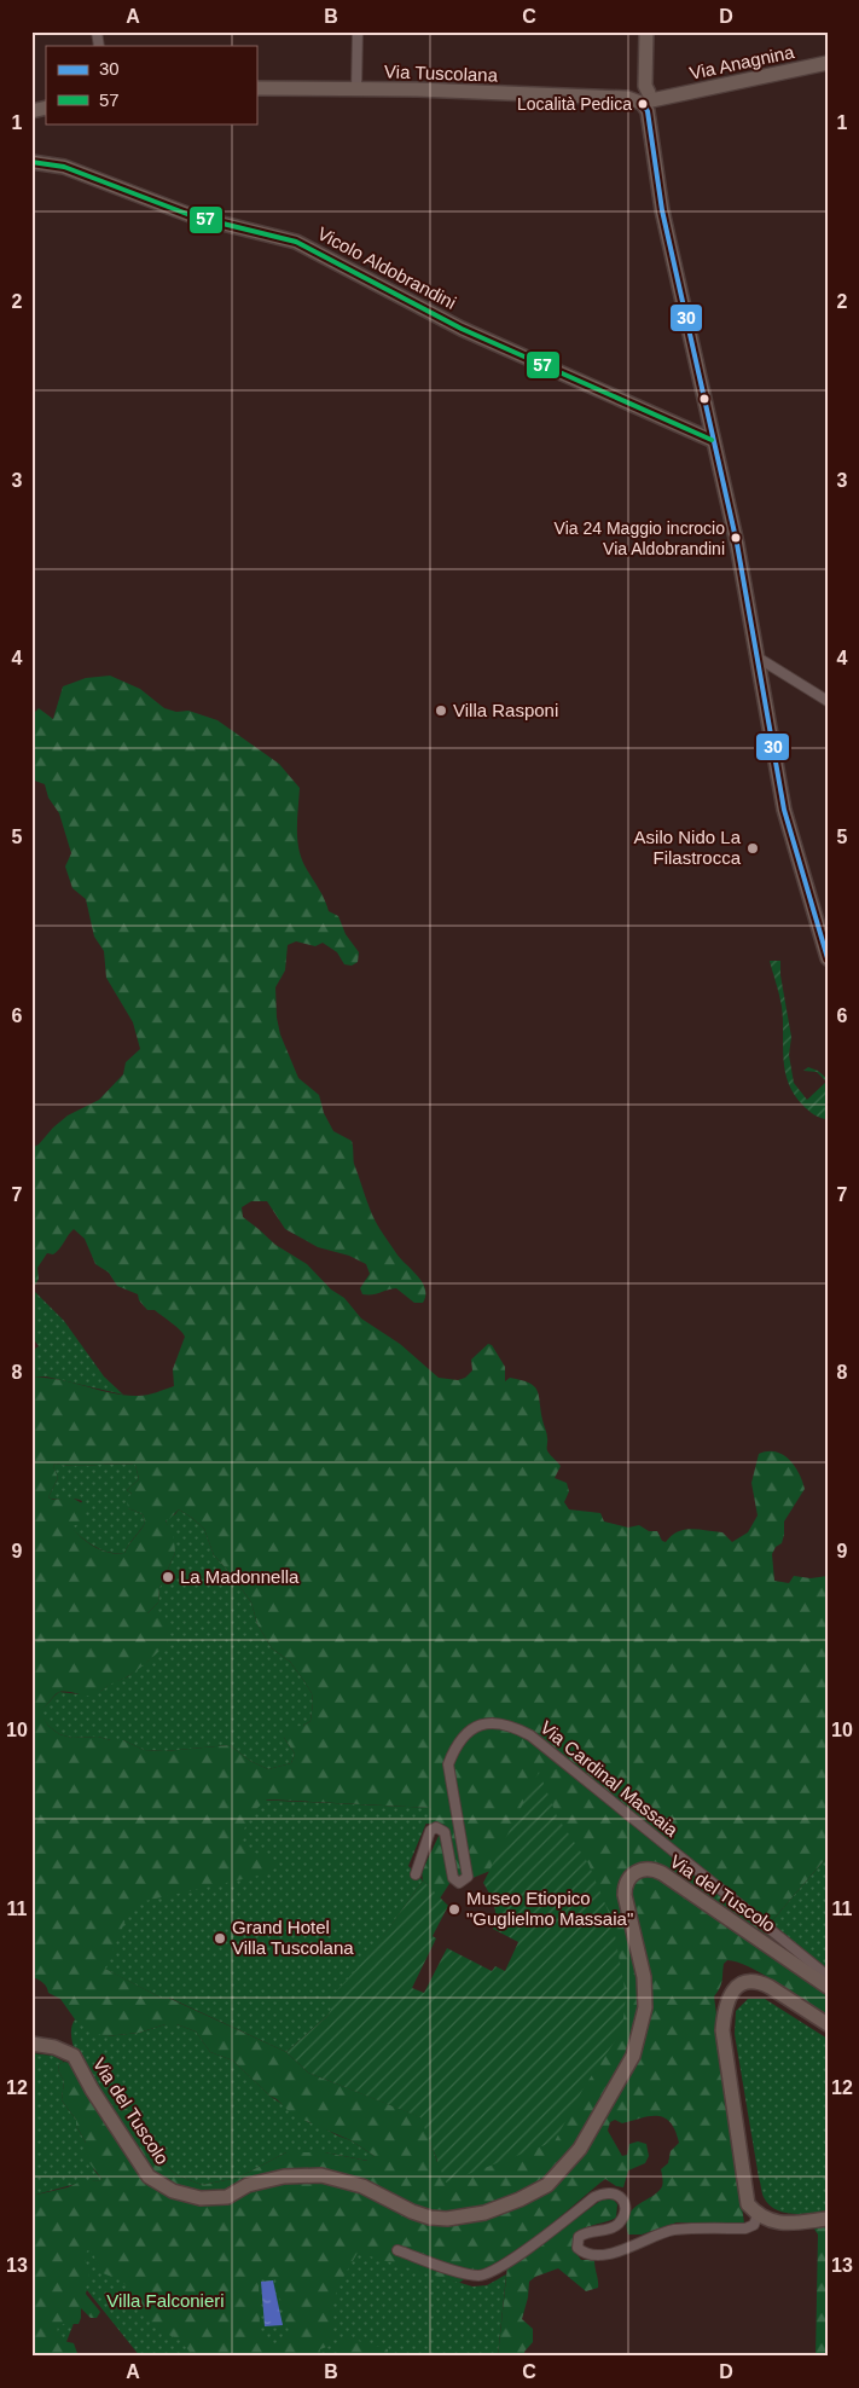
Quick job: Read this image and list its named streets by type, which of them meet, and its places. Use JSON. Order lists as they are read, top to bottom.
{
  "streets": {
    "street": [
      "Via Anagnina",
      "Via Tuscolana",
      "Vicolo Aldobrandini",
      "Via Cardinal Massaia",
      "Via del Tuscolo"
    ]
  },
  "crossings": [
    ["Via Anagnina", "Via Tuscolana"]
  ],
  "parks": ["Villa Falconieri"],
  "places": [
    "Località Pedica",
    "Via 24 Maggio incrocio Via Aldobrandini",
    "Villa Rasponi",
    "Asilo Nido La Filastrocca",
    "La Madonnella",
    "Museo Etiopico \"Guglielmo Massaia\"",
    "Grand Hotel Villa Tuscolana"
  ],
  "lines": ["transit line 30", "transit line 57"],
  "legend": ["30", "57"],
  "grid": {
    "columns": [
      "A",
      "B",
      "C",
      "D"
    ],
    "rows": [
      "1",
      "2",
      "3",
      "4",
      "5",
      "6",
      "7",
      "8",
      "9",
      "10",
      "11",
      "12",
      "13"
    ]
  }
}
